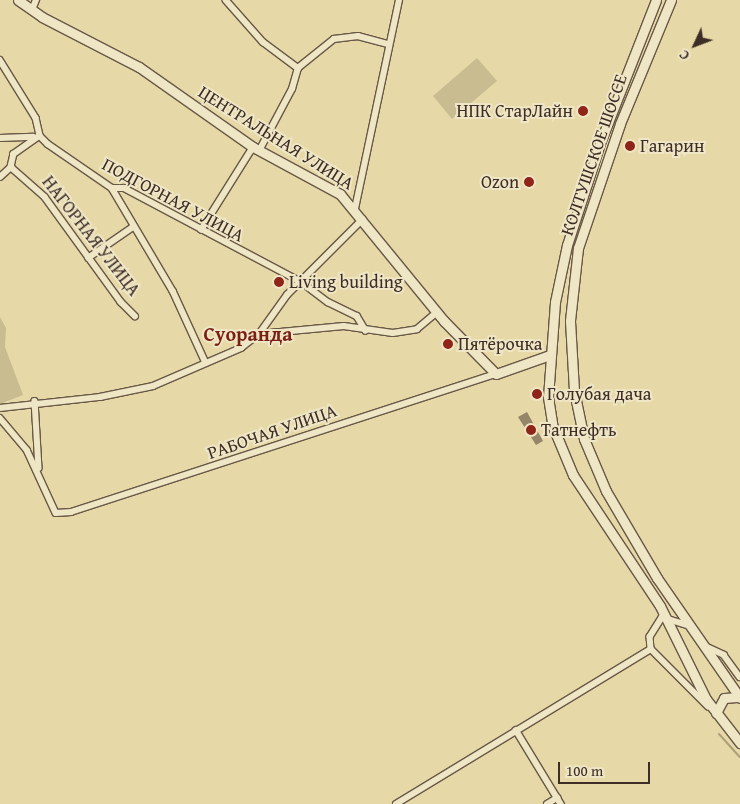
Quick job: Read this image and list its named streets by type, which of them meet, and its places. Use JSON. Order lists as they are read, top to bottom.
{
  "streets": {
    "main road": ["ЦЕНТРАЛЬНАЯ УЛИЦА", "КОЛТУШСКОЕ ШОССЕ"],
    "street": ["ПОДГОРНАЯ УЛИЦА", "НАГОРНАЯ УЛИЦА", "РАБОЧАЯ УЛИЦА"]
  },
  "crossings": [
    ["ЦЕНТРАЛЬНАЯ УЛИЦА", "РАБОЧАЯ УЛИЦА"]
  ],
  "districts": ["Суоранда"],
  "places": [
    "НПК СтарЛайн",
    "Гагарин",
    "Ozon",
    "Living building",
    "Пятёрочка",
    "Голубая дача",
    "Татнефть"
  ],
  "scale_bar": "100 m",
  "north": "bottom left"
}
